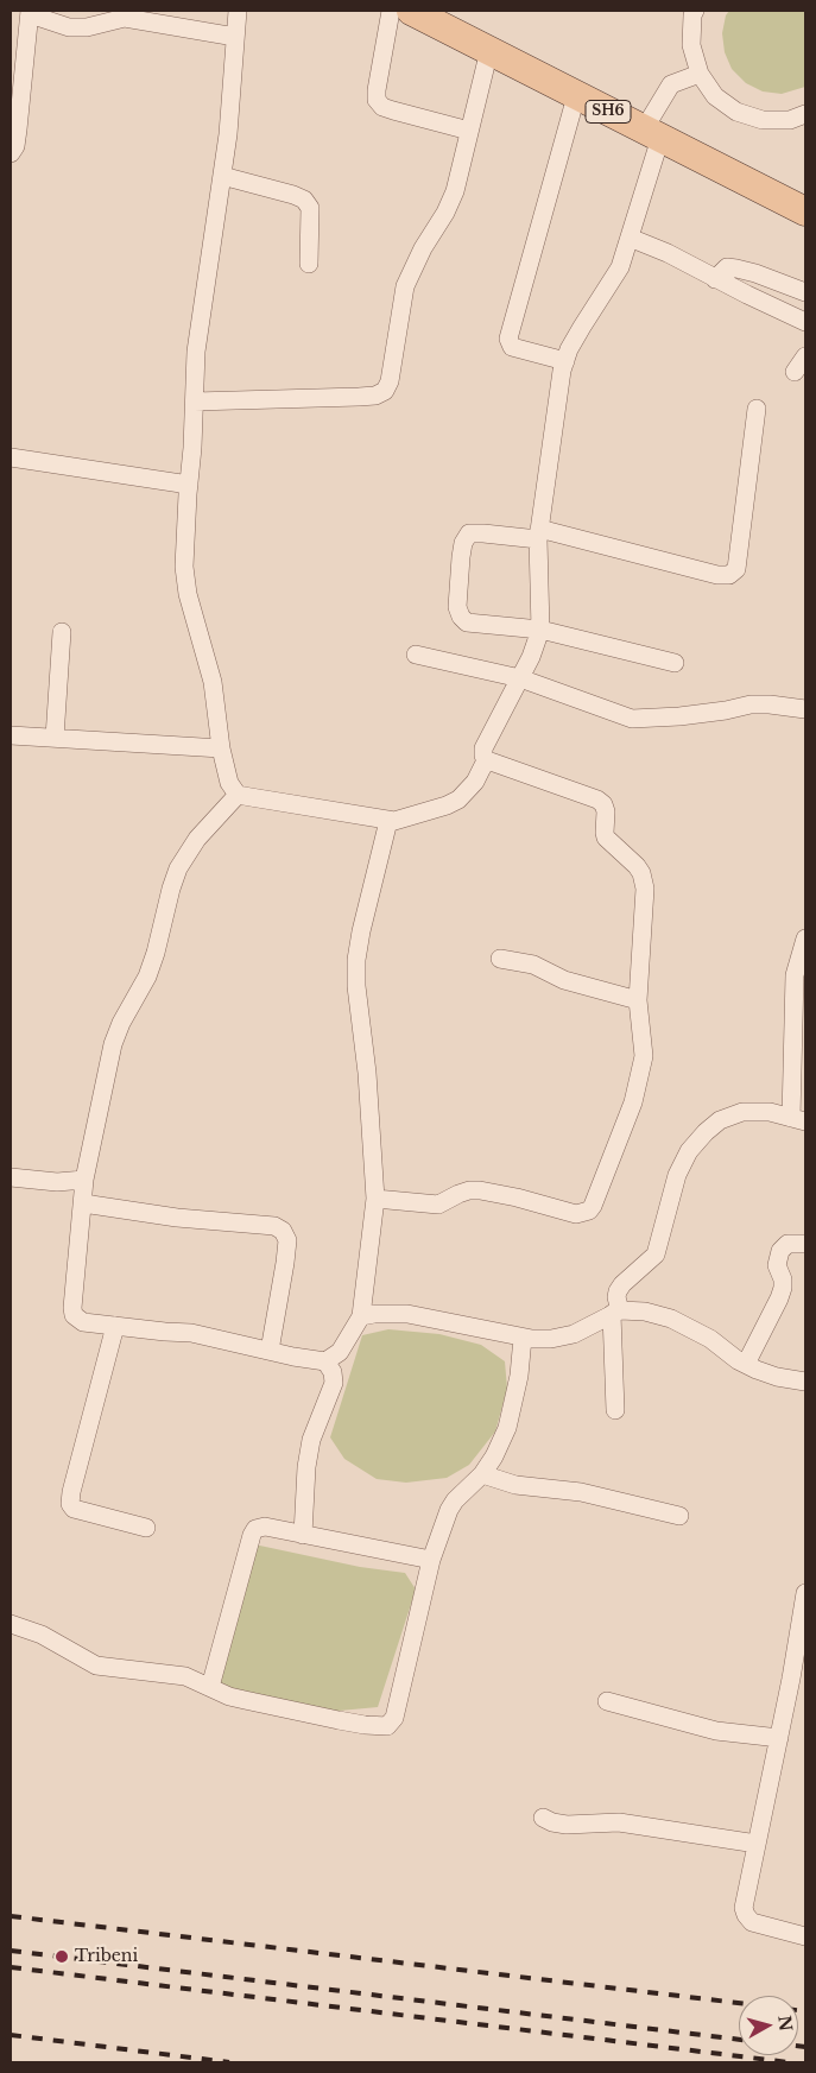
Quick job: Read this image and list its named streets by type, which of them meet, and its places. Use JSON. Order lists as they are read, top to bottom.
{
  "streets": {
    "main road": ["SH6"]
  },
  "places": ["Tribeni"],
  "north": "right"
}
